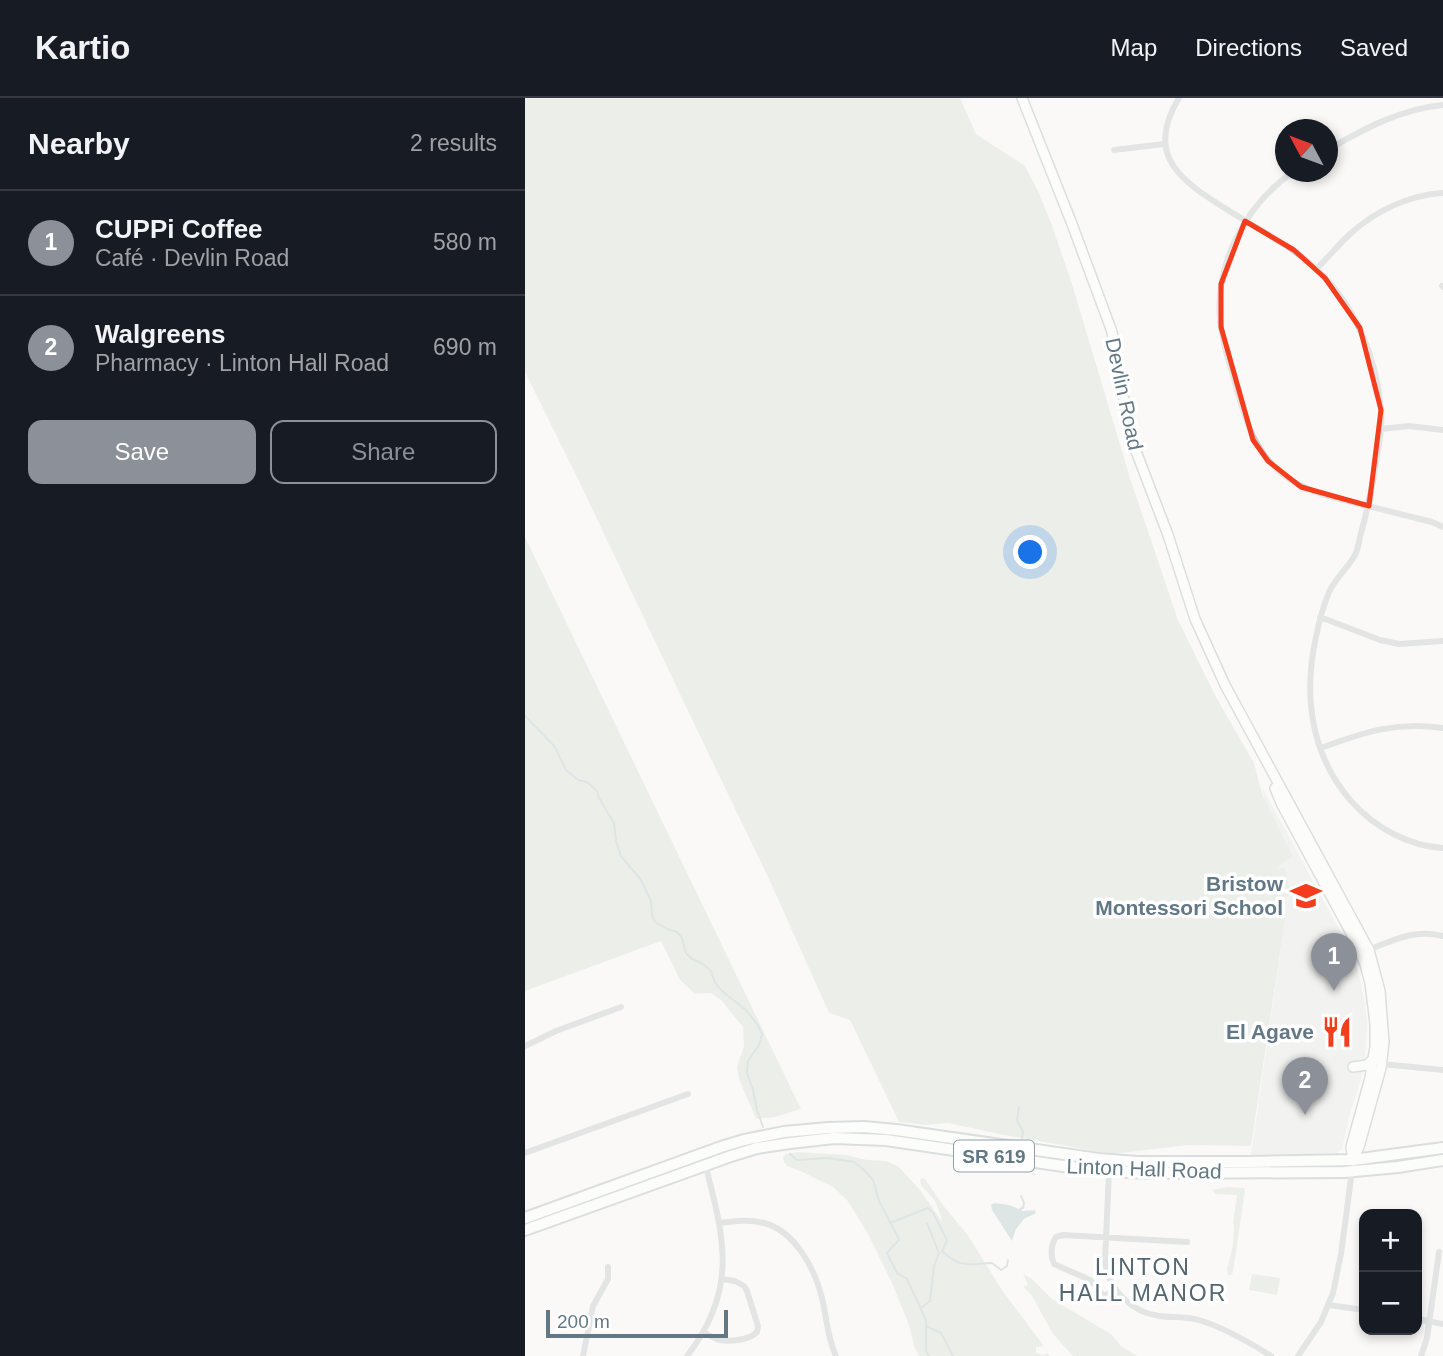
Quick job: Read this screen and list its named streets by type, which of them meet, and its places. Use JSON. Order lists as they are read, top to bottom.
{
  "streets": {
    "main road": ["Devlin Road", "SR 619", "Linton Hall Road"]
  },
  "crossings": [
    ["Devlin Road", "Linton Hall Road"]
  ],
  "districts": ["LINTON HALL MANOR"],
  "places": {
    "school or university": ["Bristow Montessori School"],
    "restaurant": ["El Agave"]
  },
  "scale_bar": "200 m",
  "north": "top left",
  "page": {
    "header": "Kartio",
    "nav": ["Map", "Directions", "Saved"],
    "heading": ["Nearby", "2 results"],
    "list": [
      {
        "mark": "1",
        "name": "CUPPi Coffee",
        "note": "Café · Devlin Road",
        "value": "580 m"
      },
      {
        "mark": "2",
        "name": "Walgreens",
        "note": "Pharmacy · Linton Hall Road",
        "value": "690 m"
      }
    ],
    "buttons": ["Save", "Share"],
    "pins": ["1", "2"],
    "map_buttons": ["+", "−"],
    "scale": "200 m"
  }
}
